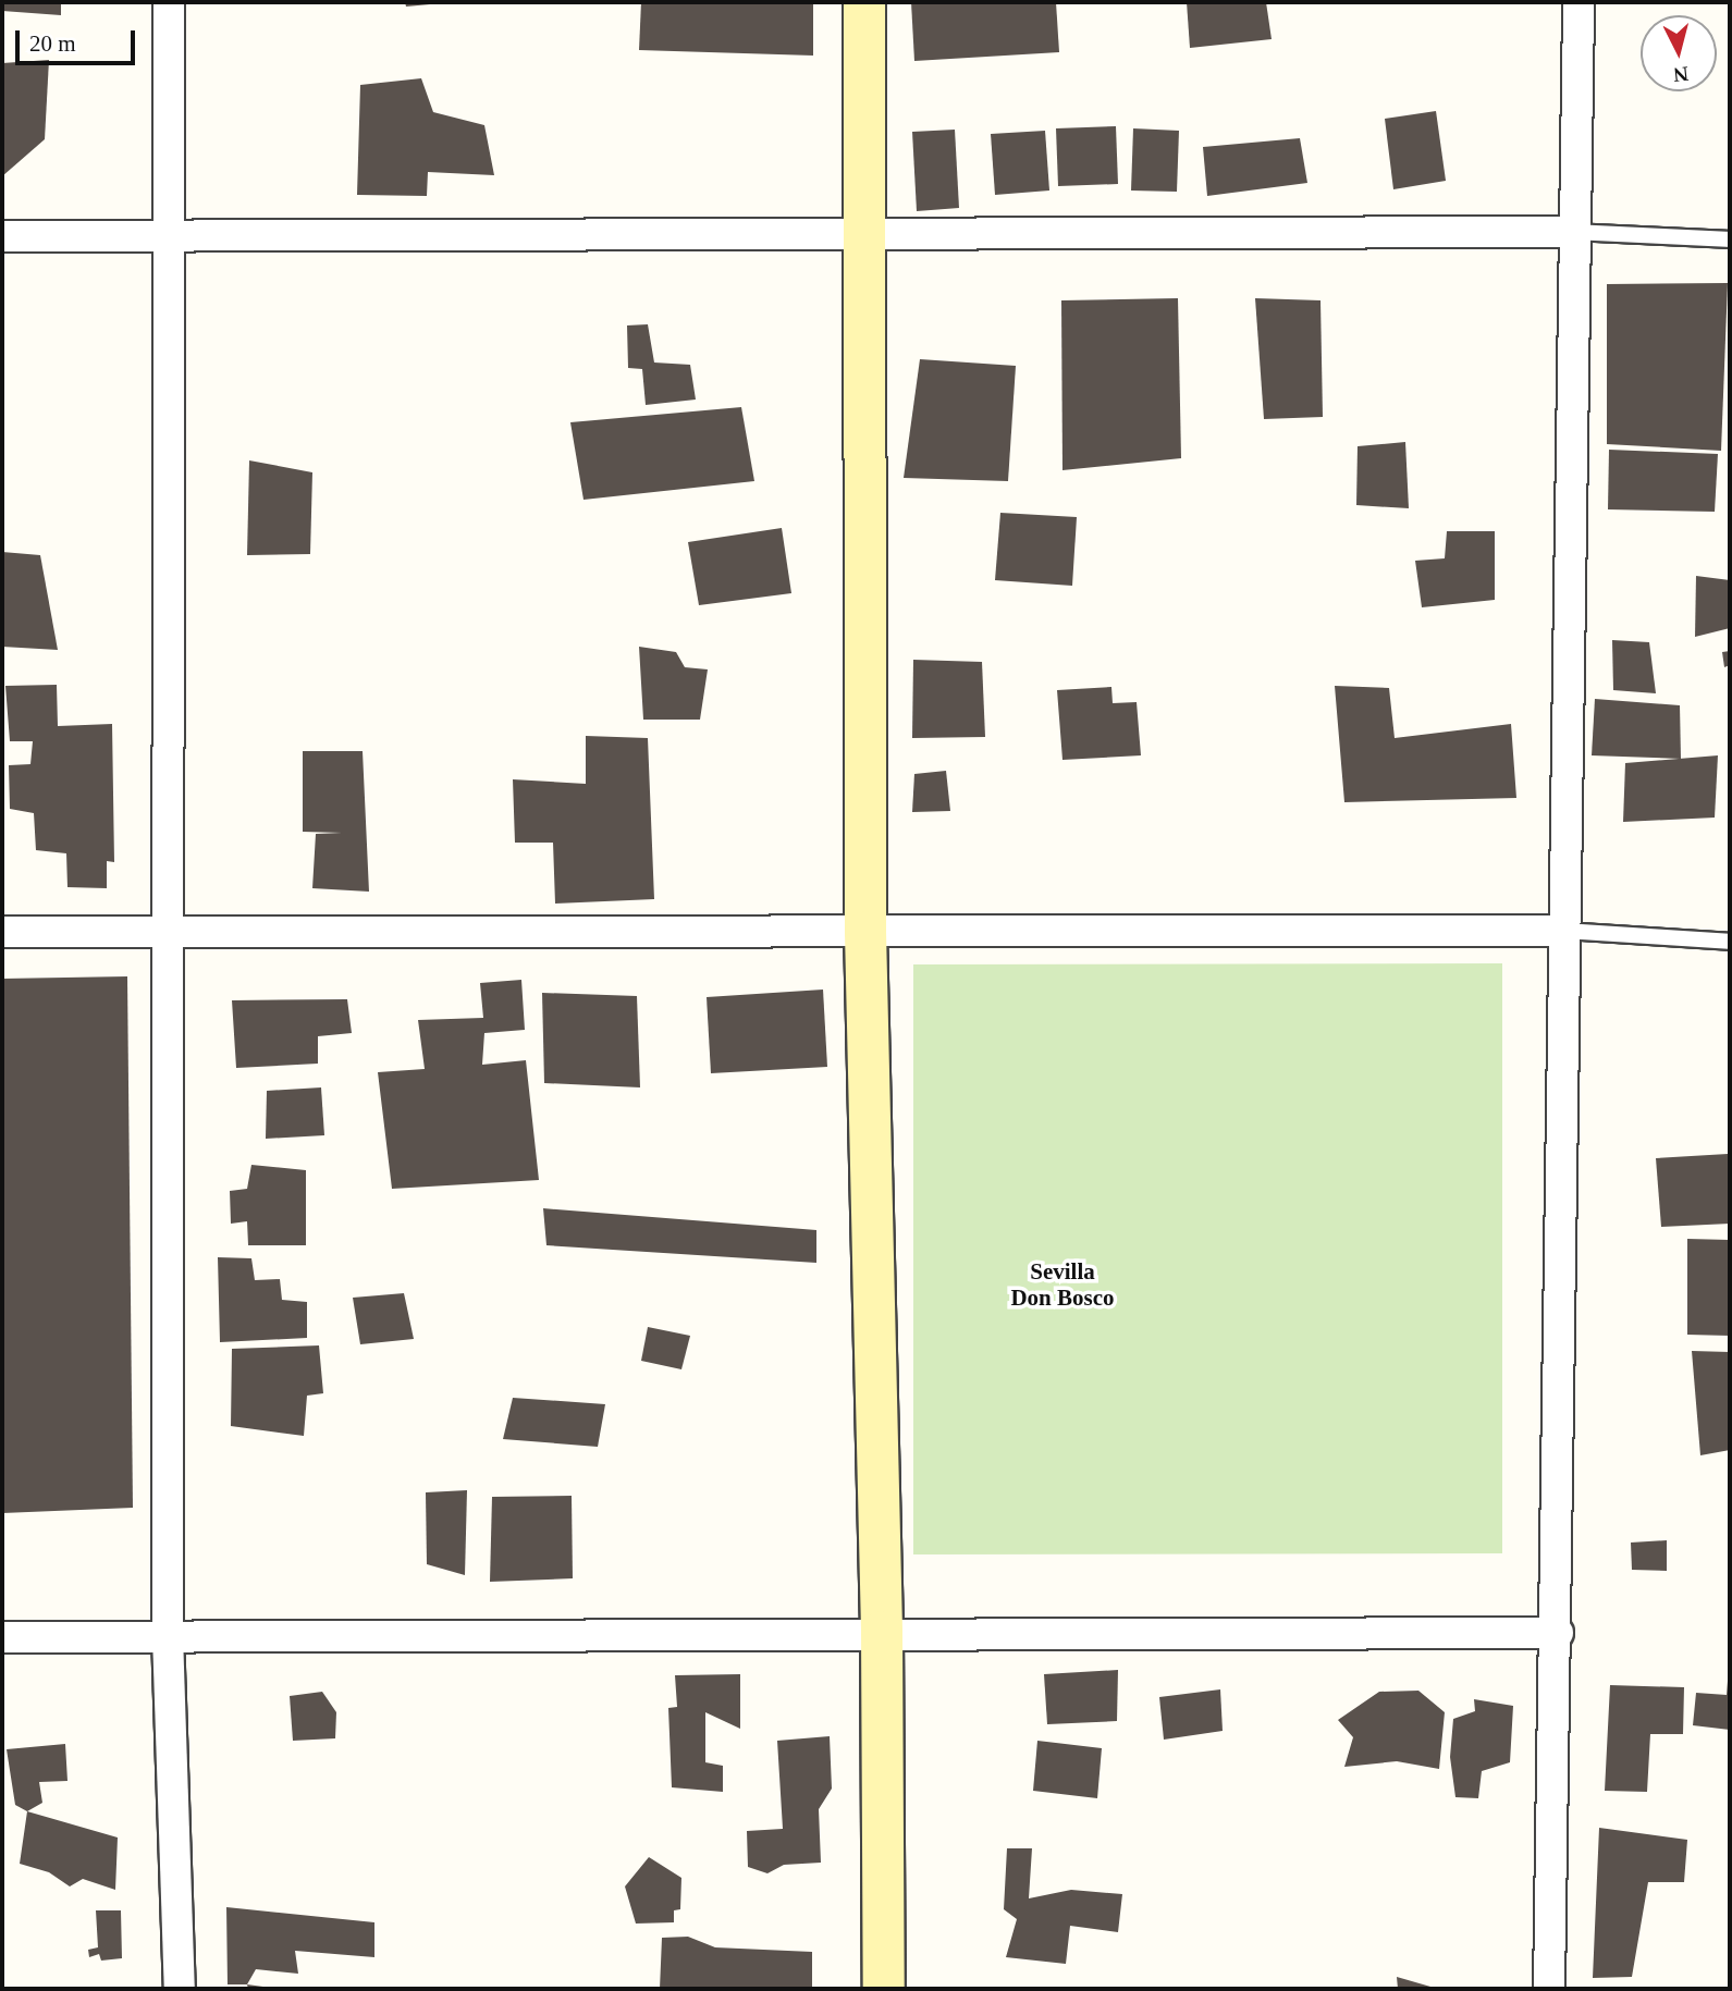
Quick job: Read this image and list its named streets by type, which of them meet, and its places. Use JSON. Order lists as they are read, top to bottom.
{
  "districts": ["Sevilla Don Bosco"],
  "scale_bar": "20 m",
  "north": "bottom"
}
